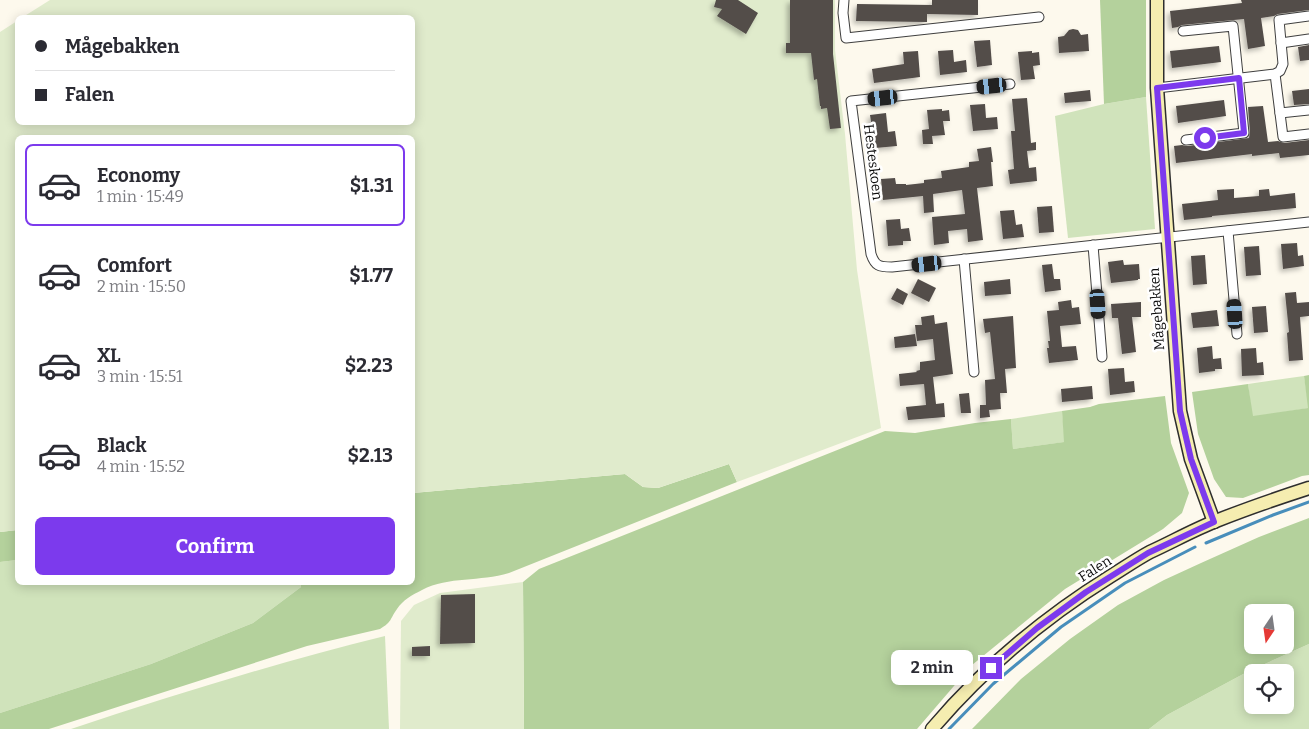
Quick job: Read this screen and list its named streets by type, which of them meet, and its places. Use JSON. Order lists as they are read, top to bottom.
{
  "streets": {
    "street": ["Hesteskoen", "Mågebakken", "Falen"]
  },
  "crossings": [
    ["Hesteskoen", "Mågebakken"],
    ["Mågebakken", "Falen"]
  ],
  "north": "bottom",
  "page": {
    "banner": ["Mågebakken", "Falen"],
    "list": [
      {
        "name": "Economy",
        "note": "1 min · 15:49",
        "value": "$1.31"
      },
      {
        "name": "Comfort",
        "note": "2 min · 15:50",
        "value": "$1.77"
      },
      {
        "name": "XL",
        "note": "3 min · 15:51",
        "value": "$2.23"
      },
      {
        "name": "Black",
        "note": "4 min · 15:52",
        "value": "$2.13"
      }
    ],
    "buttons": "Confirm",
    "bubble": "2 min"
  }
}
